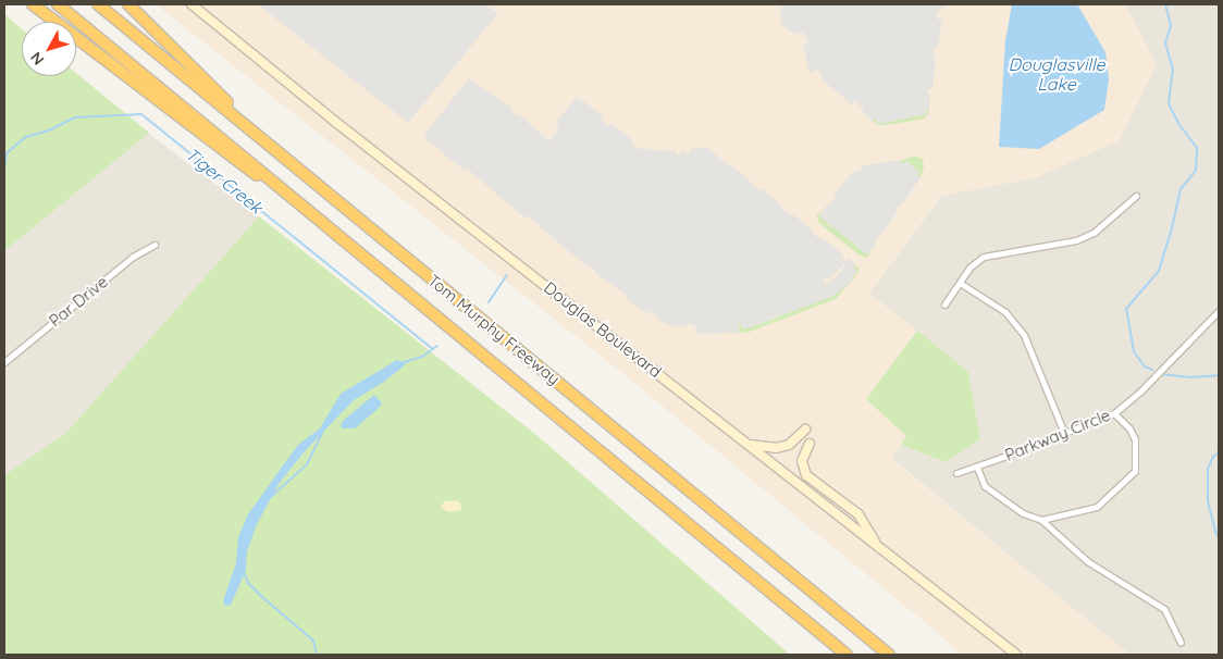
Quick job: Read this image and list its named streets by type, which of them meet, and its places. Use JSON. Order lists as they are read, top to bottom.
{
  "streets": {
    "highway": ["Tom Murphy Freeway"],
    "main road": ["Douglas Boulevard"],
    "street": ["Par Drive", "Parkway Circle"]
  },
  "water": ["Douglasville Lake", "Tiger Creek"],
  "north": "bottom left"
}
